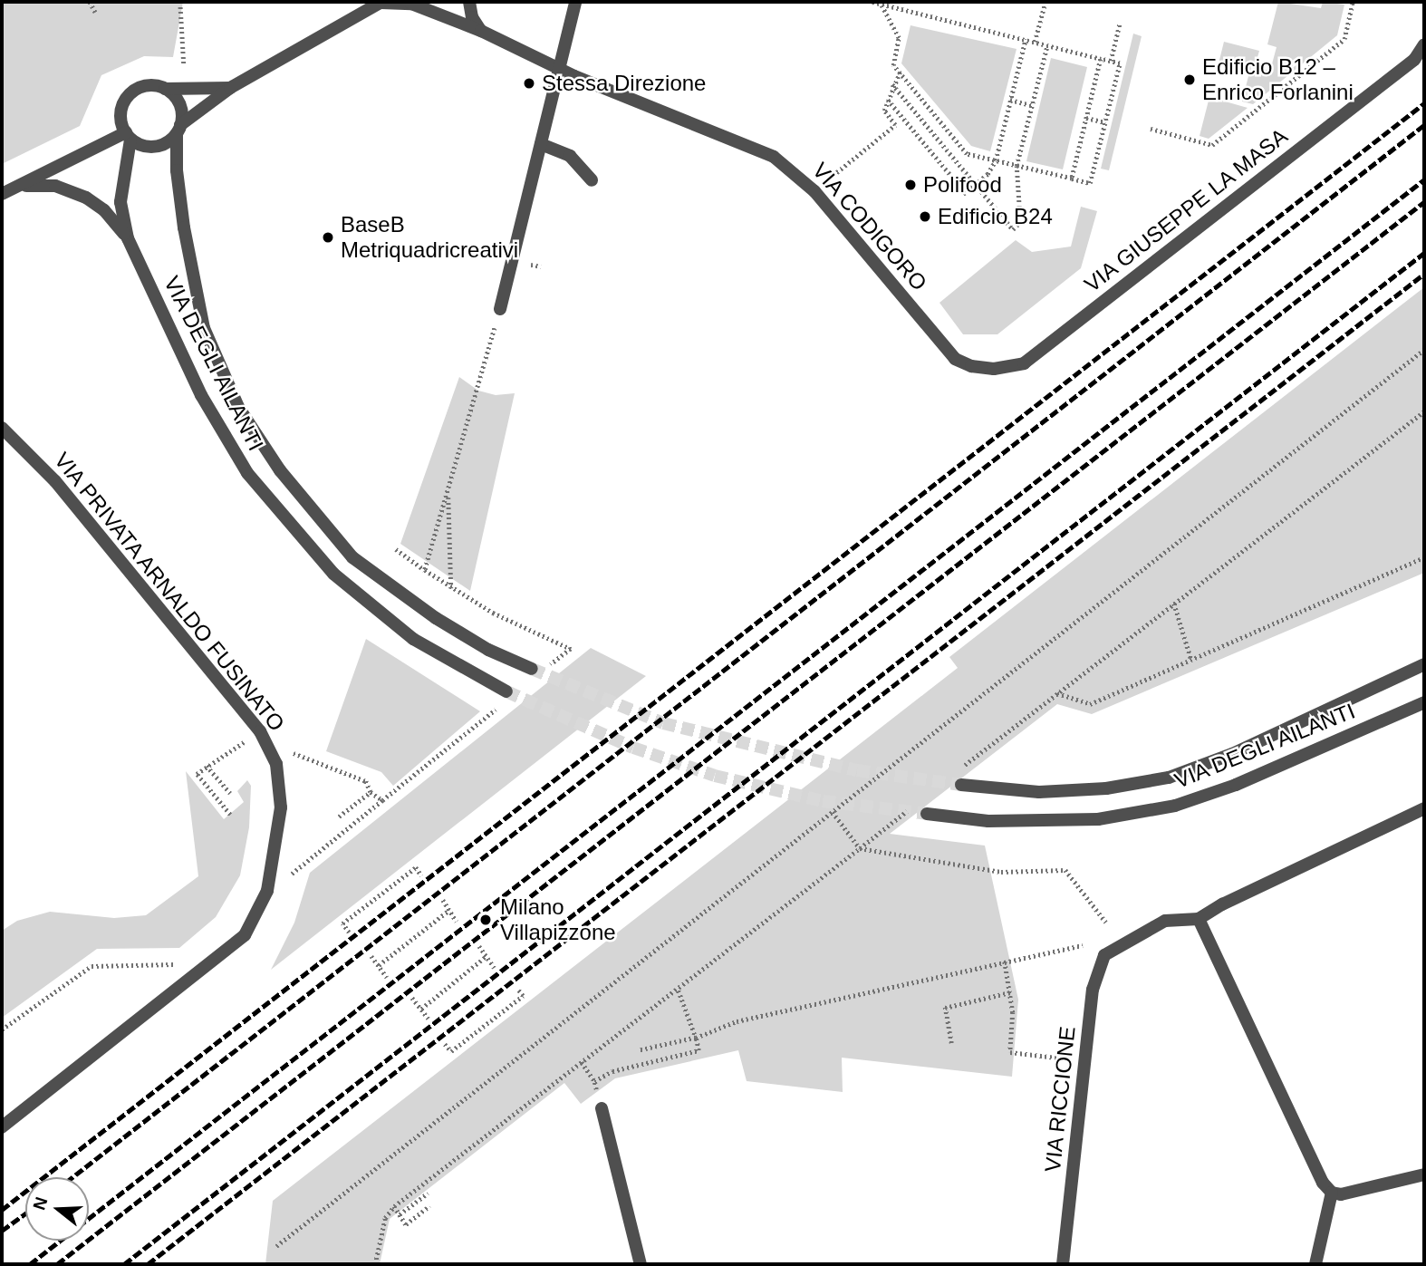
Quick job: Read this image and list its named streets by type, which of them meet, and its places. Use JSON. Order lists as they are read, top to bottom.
{
  "streets": {
    "street": [
      "VIA GIUSEPPE LA MASA",
      "VIA CODIGORO",
      "VIA DEGLI AILANTI",
      "VIA PRIVATA ARNALDO FUSINATO",
      "VIA RICCIONE"
    ]
  },
  "crossings": [
    ["VIA GIUSEPPE LA MASA", "VIA CODIGORO"]
  ],
  "places": [
    "Edificio B12 – Enrico Forlanini",
    "Stessa Direzione",
    "Polifood",
    "Edificio B24",
    "BaseB Metriquadricreativi",
    "Milano Villapizzone"
  ],
  "north": "left"
}
